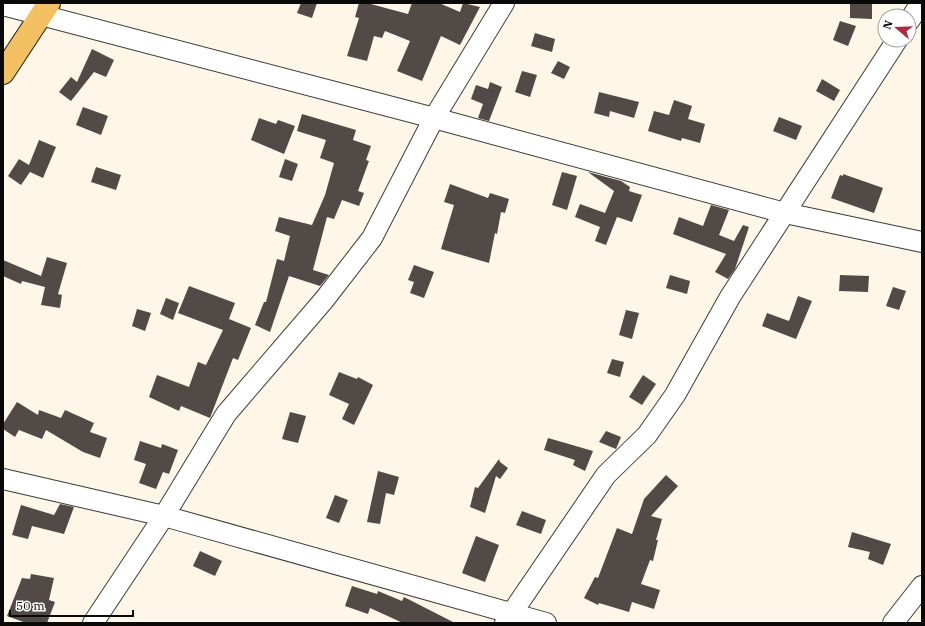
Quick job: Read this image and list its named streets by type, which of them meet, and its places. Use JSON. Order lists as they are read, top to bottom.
{
  "scale_bar": "50 m",
  "north": "left"
}
